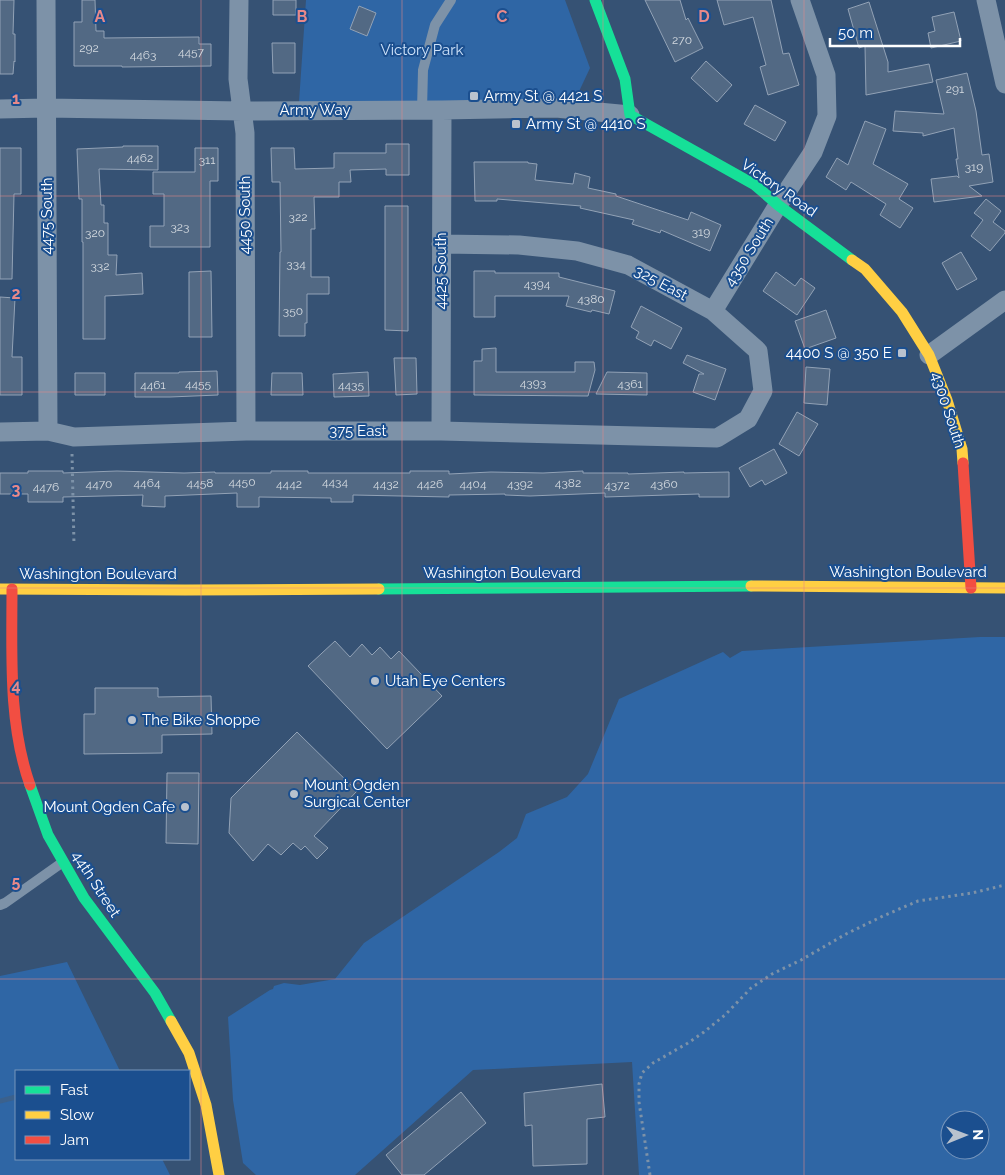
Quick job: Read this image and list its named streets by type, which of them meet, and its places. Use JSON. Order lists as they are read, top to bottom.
{
  "streets": {
    "street": [
      "Army Way",
      "Victory Road",
      "4450 South",
      "4475 South",
      "4350 South",
      "4425 South",
      "325 East",
      "4300 South",
      "375 East",
      "Washington Boulevard",
      "44th Street"
    ]
  },
  "crossings": [
    ["Army Way", "Victory Road"],
    ["Army Way", "4450 South"],
    ["Army Way", "4475 South"],
    ["Army Way", "4425 South"],
    ["Victory Road", "4350 South"],
    ["Victory Road", "4300 South"],
    ["4450 South", "375 East"],
    ["4475 South", "375 East"],
    ["4350 South", "325 East"],
    ["4425 South", "325 East"],
    ["4425 South", "375 East"],
    ["325 East", "375 East"],
    ["4300 South", "Washington Boulevard"],
    ["Washington Boulevard", "44th Street"]
  ],
  "parks": ["Victory Park"],
  "places": {
    "transit": ["Army St @ 4421 S", "Army St @ 4410 S", "4400 S @ 350 E"],
    "other": [
      "Utah Eye Centers",
      "The Bike Shoppe",
      "Mount Ogden Surgical Center",
      "Mount Ogden Cafe"
    ]
  },
  "house_numbers": [
    "270",
    "292",
    "4457",
    "4463",
    "291",
    "4462",
    "311",
    "319",
    "322",
    "323",
    "319",
    "320",
    "334",
    "332",
    "4394",
    "4380",
    "350",
    "4393",
    "4455",
    "4361",
    "4461",
    "4435",
    "4450",
    "4434",
    "4464",
    "4458",
    "4382",
    "4470",
    "4442",
    "4432",
    "4426",
    "4404",
    "4392",
    "4360",
    "4372",
    "4476"
  ],
  "legend": ["Fast", "Slow", "Jam"],
  "scale_bar": "50 m",
  "north": "right",
  "grid": {
    "columns": [
      "A",
      "B",
      "C",
      "D"
    ],
    "rows": [
      "1",
      "2",
      "3",
      "4",
      "5"
    ]
  }
}
